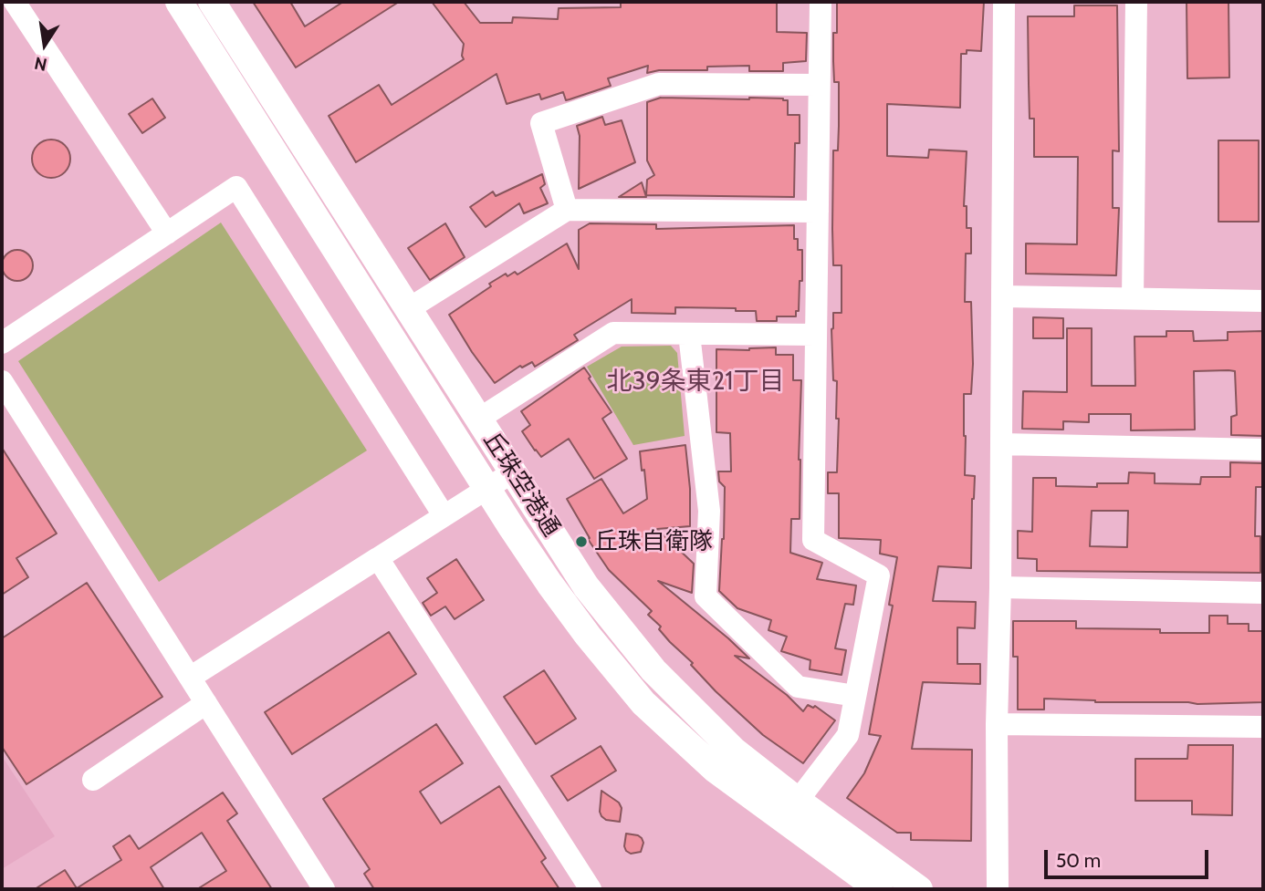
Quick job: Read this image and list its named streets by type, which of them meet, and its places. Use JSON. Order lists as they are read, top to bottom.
{
  "streets": {
    "main road": ["丘珠空港通"]
  },
  "districts": ["北39条東21丁目"],
  "places": ["丘珠自衛隊"],
  "scale_bar": "50 m",
  "north": "bottom"
}
